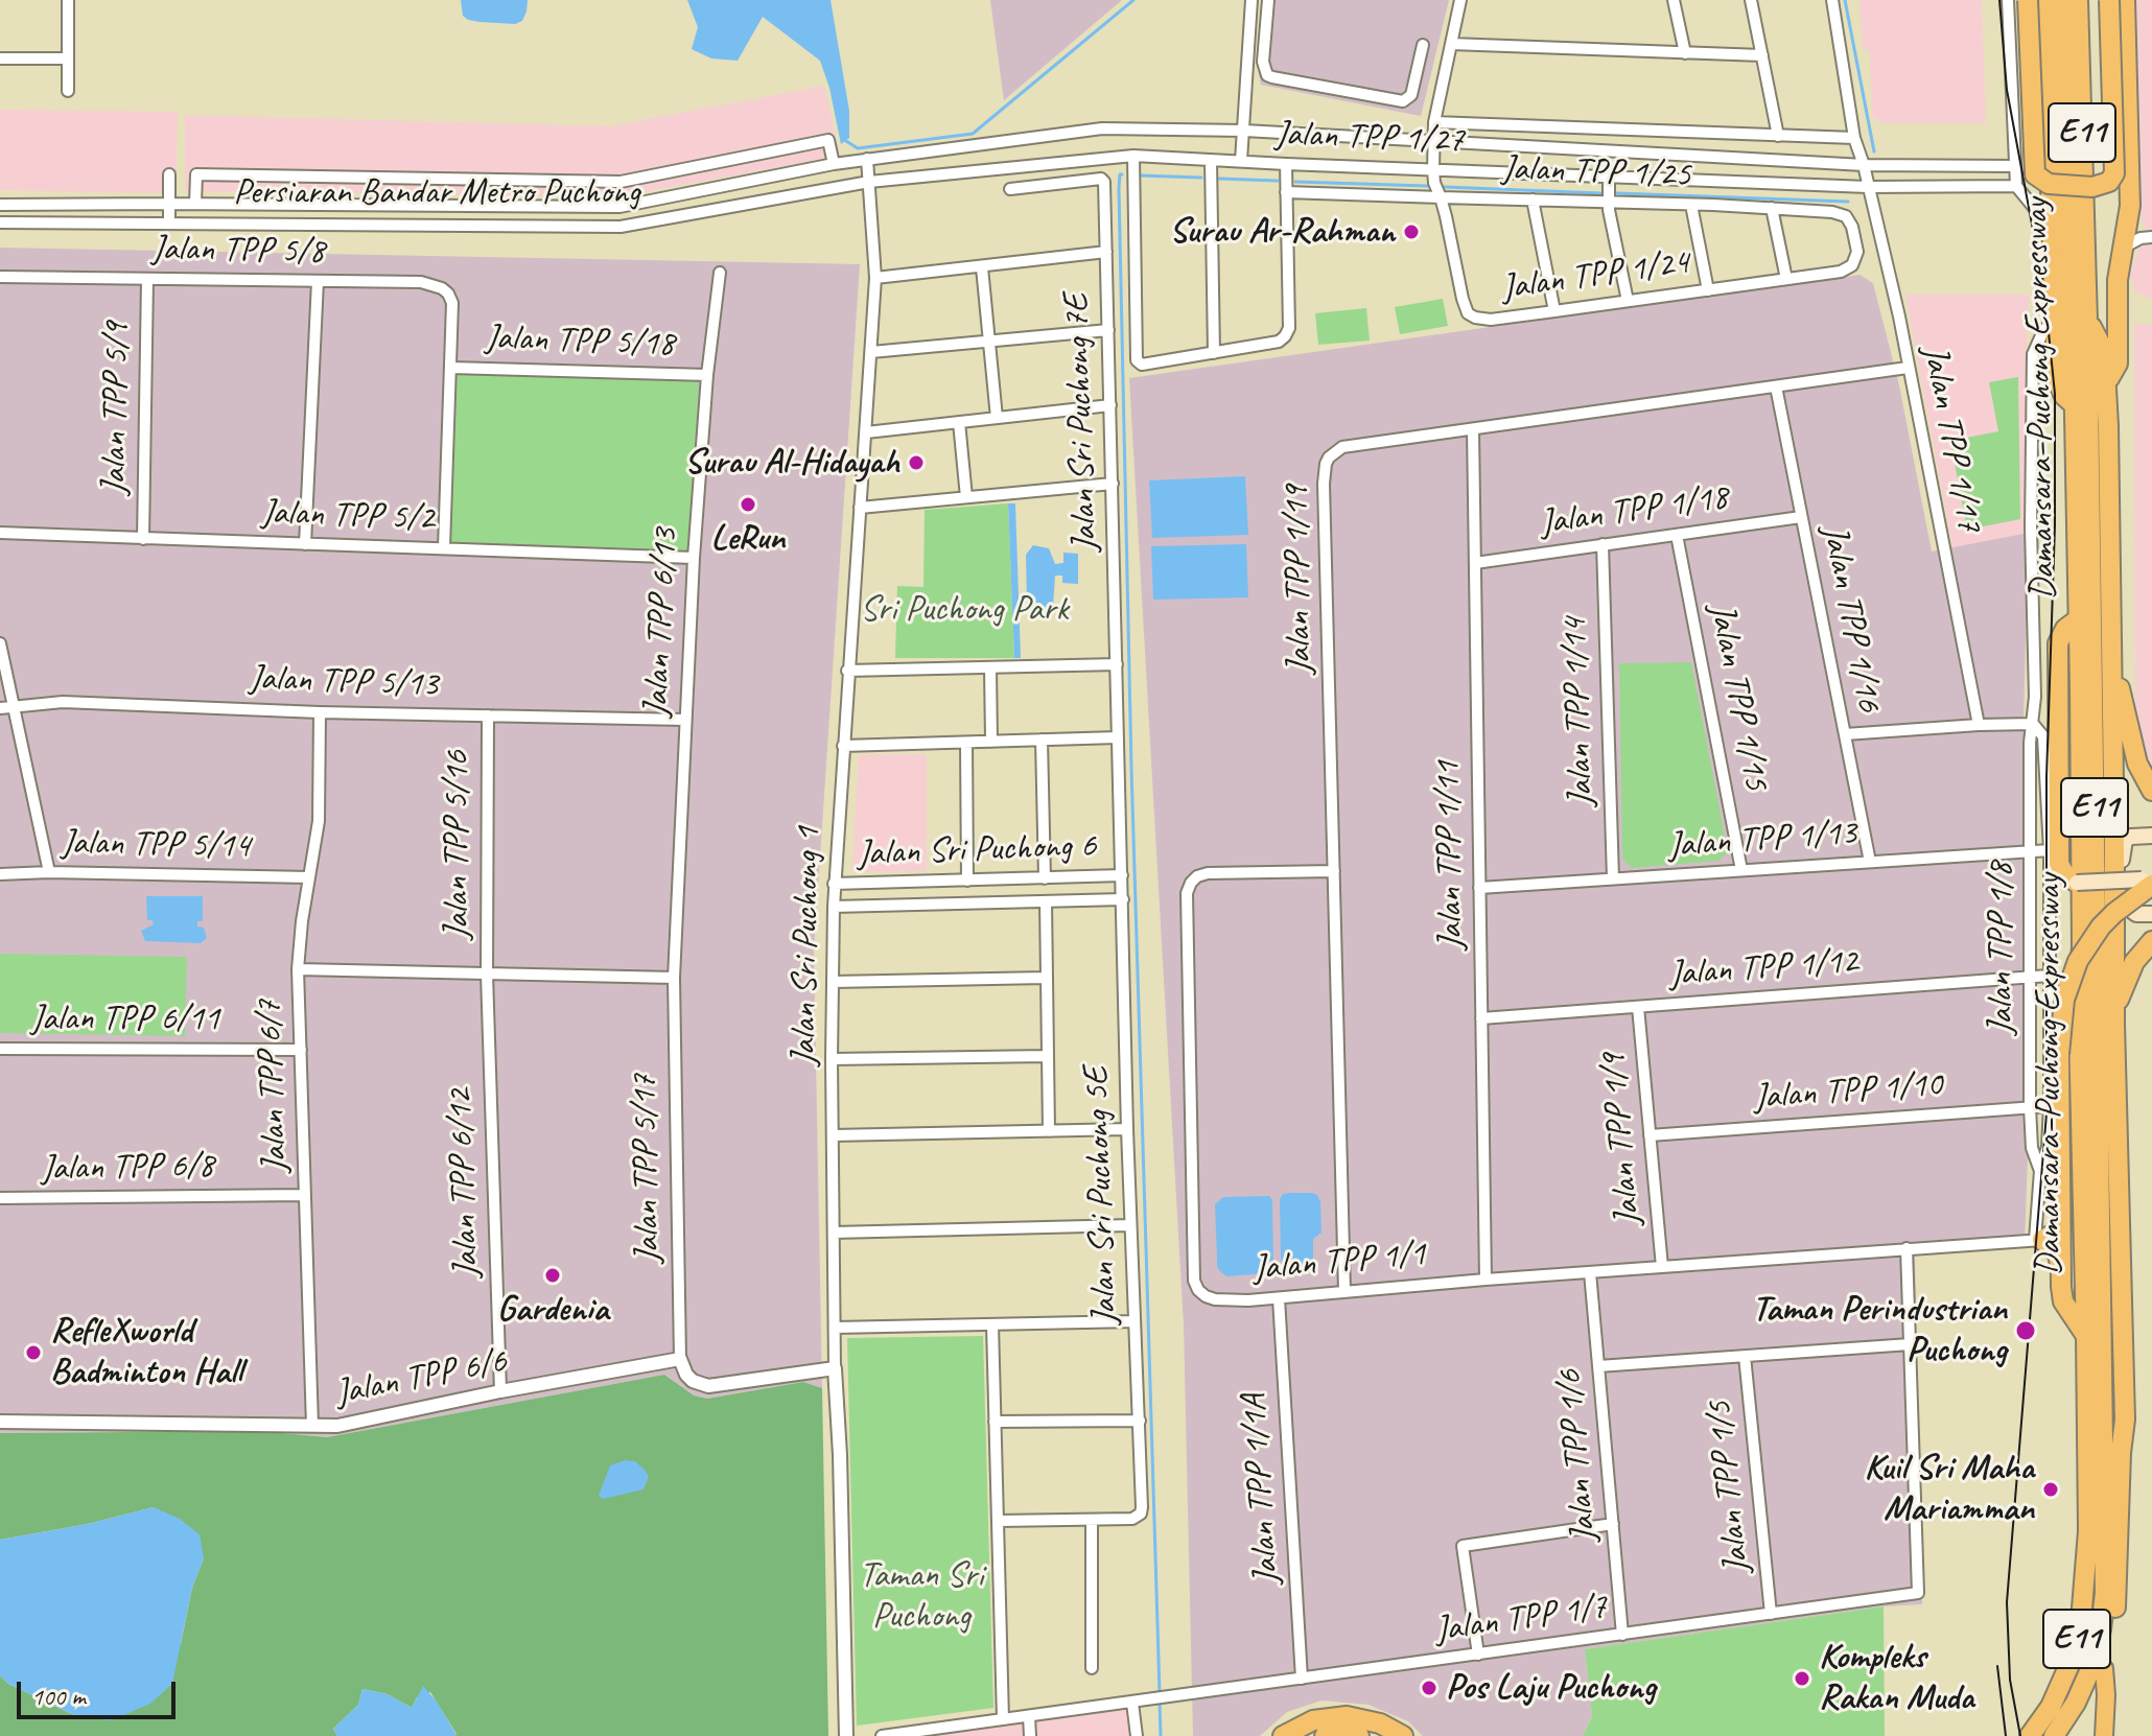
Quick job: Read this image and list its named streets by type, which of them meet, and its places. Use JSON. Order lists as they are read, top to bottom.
{
  "streets": {
    "highway": ["E11", "Damansara–Puchong Expressway"],
    "street": [
      "Jalan TPP 1/27",
      "Jalan TPP 1/25",
      "Persiaran Bandar Metro Puchong",
      "Jalan TPP 5/8",
      "Jalan TPP 1/24",
      "Jalan TPP 5/18",
      "Jalan TPP 5/9",
      "Jalan Sri Puchong 7E",
      "Jalan TPP 1/17",
      "Jalan TPP 1/18",
      "Jalan TPP 5/2",
      "Jalan TPP 1/19",
      "Jalan TPP 1/16",
      "Jalan TPP 6/13",
      "Jalan TPP 5/13",
      "Jalan TPP 1/15",
      "Jalan TPP 1/14",
      "Jalan TPP 1/13",
      "Jalan TPP 5/14",
      "Jalan TPP 5/16",
      "Jalan Sri Puchong 6",
      "Jalan TPP 1/11",
      "Jalan Sri Puchong 1",
      "Jalan TPP 1/8",
      "Jalan TPP 1/12",
      "Jalan TPP 6/11",
      "Jalan TPP 6/7",
      "Jalan TPP 1/10",
      "Jalan TPP 1/9",
      "Jalan TPP 6/8",
      "Jalan TPP 5/17",
      "Jalan TPP 6/12",
      "Jalan Sri Puchong 5E",
      "Jalan TPP 1/1",
      "Jalan TPP 6/6",
      "Jalan TPP 1/6",
      "Jalan TPP 1/5",
      "Jalan TPP 1/1A",
      "Jalan TPP 1/7"
    ]
  },
  "crossings": [
    ["E11", "Damansara–Puchong Expressway"],
    ["Jalan TPP 1/27", "Persiaran Bandar Metro Puchong"],
    ["Jalan TPP 1/27", "Jalan TPP 1/17"],
    ["Jalan TPP 1/27", "Jalan Sri Puchong 1"],
    ["Jalan TPP 1/25", "Jalan TPP 1/24"],
    ["Persiaran Bandar Metro Puchong", "Jalan Sri Puchong 1"],
    ["Jalan TPP 5/8", "Jalan TPP 5/18"],
    ["Jalan TPP 5/8", "Jalan TPP 5/9"],
    ["Jalan TPP 5/18", "Jalan TPP 6/13"],
    ["Jalan TPP 5/9", "Jalan TPP 5/2"],
    ["Jalan Sri Puchong 7E", "Jalan Sri Puchong 5E"],
    ["Jalan TPP 1/17", "Jalan TPP 1/19"],
    ["Jalan TPP 1/18", "Jalan TPP 1/16"],
    ["Jalan TPP 1/18", "Jalan TPP 1/15"],
    ["Jalan TPP 1/18", "Jalan TPP 1/14"],
    ["Jalan TPP 1/18", "Jalan TPP 1/11"],
    ["Jalan TPP 5/2", "Jalan TPP 6/13"],
    ["Jalan TPP 1/19", "Jalan TPP 1/16"],
    ["Jalan TPP 1/19", "Jalan TPP 1/11"],
    ["Jalan TPP 1/19", "Jalan TPP 1/1"],
    ["Jalan TPP 1/16", "Jalan TPP 1/13"],
    ["Jalan TPP 6/13", "Jalan TPP 5/13"],
    ["Jalan TPP 6/13", "Jalan TPP 6/7"],
    ["Jalan TPP 6/13", "Jalan TPP 5/17"],
    ["Jalan TPP 5/13", "Jalan TPP 5/16"],
    ["Jalan TPP 1/15", "Jalan TPP 1/13"],
    ["Jalan TPP 1/14", "Jalan TPP 1/13"],
    ["Jalan TPP 1/13", "Jalan TPP 1/11"],
    ["Jalan TPP 1/13", "Jalan TPP 1/8"],
    ["Jalan TPP 5/16", "Jalan TPP 6/7"],
    ["Jalan TPP 5/16", "Jalan TPP 6/12"],
    ["Jalan Sri Puchong 6", "Jalan Sri Puchong 1"],
    ["Jalan Sri Puchong 6", "Jalan Sri Puchong 5E"],
    ["Jalan TPP 1/11", "Jalan TPP 1/12"],
    ["Jalan TPP 1/11", "Jalan TPP 1/1"],
    ["Jalan TPP 1/8", "Jalan TPP 1/12"],
    ["Jalan TPP 1/8", "Jalan TPP 1/10"],
    ["Jalan TPP 1/8", "Jalan TPP 1/1"],
    ["Jalan TPP 1/12", "Jalan TPP 1/9"],
    ["Jalan TPP 6/11", "Jalan TPP 6/7"],
    ["Jalan TPP 6/7", "Jalan TPP 6/8"],
    ["Jalan TPP 6/7", "Jalan TPP 5/17"],
    ["Jalan TPP 6/7", "Jalan TPP 6/12"],
    ["Jalan TPP 6/7", "Jalan TPP 6/6"],
    ["Jalan TPP 1/10", "Jalan TPP 1/9"],
    ["Jalan TPP 1/9", "Jalan TPP 1/1"],
    ["Jalan TPP 5/17", "Jalan TPP 6/6"],
    ["Jalan TPP 6/12", "Jalan TPP 6/6"],
    ["Jalan TPP 1/1", "Jalan TPP 1/6"],
    ["Jalan TPP 1/1", "Jalan TPP 1/1A"],
    ["Jalan TPP 1/6", "Jalan TPP 1/7"],
    ["Jalan TPP 1/5", "Jalan TPP 1/7"],
    ["Jalan TPP 1/1A", "Jalan TPP 1/7"]
  ],
  "parks": ["Sri Puchong Park", "Taman Sri Puchong"],
  "places": [
    "Surau Ar-Rahman",
    "Surau Al-Hidayah",
    "LeRun",
    "Gardenia",
    "Taman Perindustrian Puchong",
    "RefleXworld Badminton Hall",
    "Kuil Sri Maha Mariamman",
    "Kompleks Rakan Muda",
    "Pos Laju Puchong"
  ],
  "scale_bar": "100 m"
}
